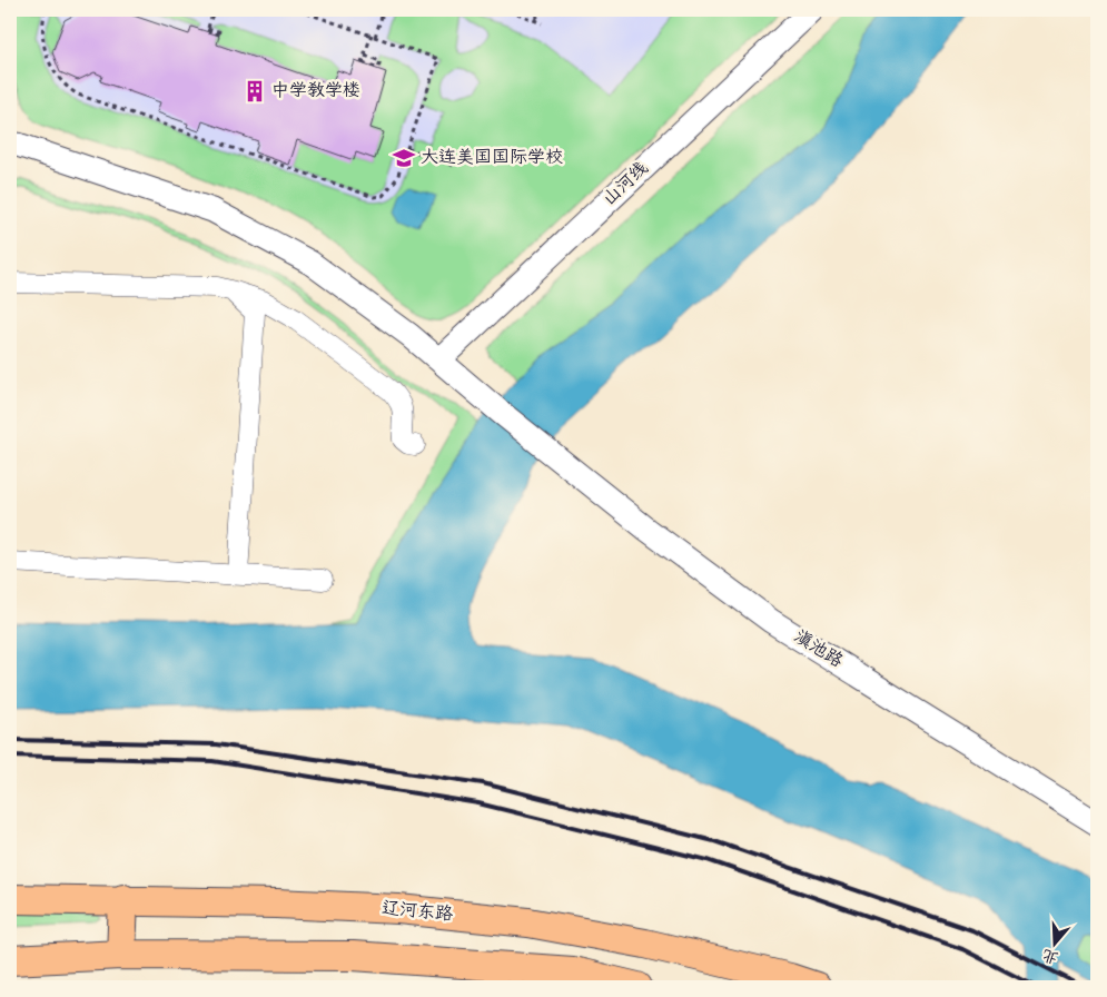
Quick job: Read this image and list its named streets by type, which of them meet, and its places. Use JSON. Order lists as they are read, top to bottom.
{
  "streets": {
    "main road": ["辽河东路"],
    "street": ["山河线", "滇池路"]
  },
  "crossings": [
    ["山河线", "滇池路"]
  ],
  "places": {
    "building": ["中学教学楼"],
    "school or university": ["大连美国国际学校"]
  },
  "north": "bottom"
}
